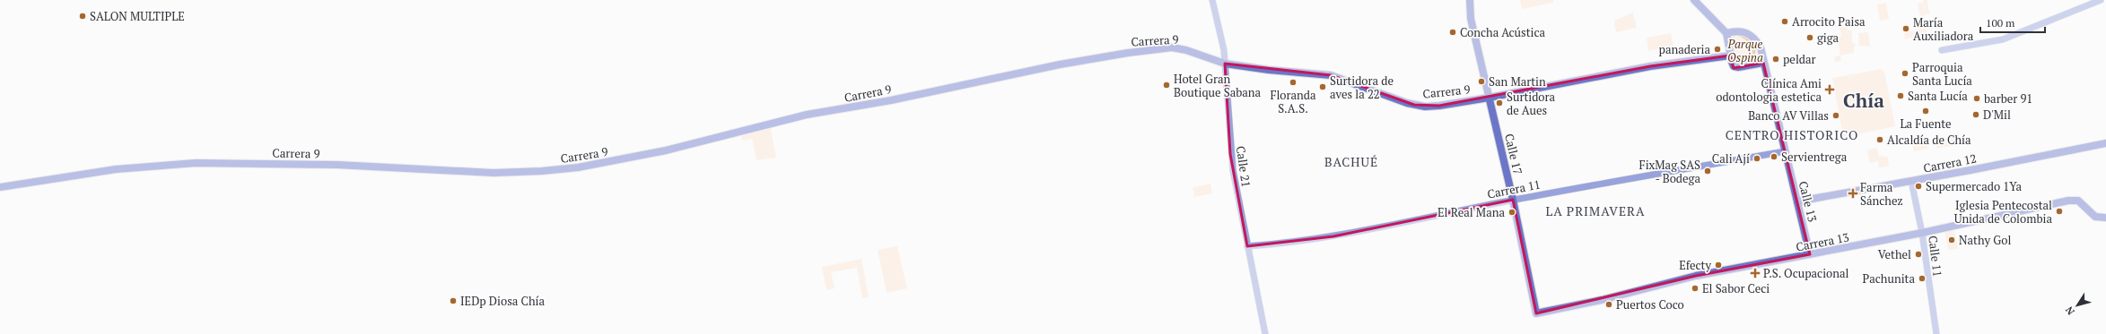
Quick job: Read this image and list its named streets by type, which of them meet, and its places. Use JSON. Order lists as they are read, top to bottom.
{
  "streets": {
    "main road": [
      "Carrera 9",
      "Calle 17",
      "Carrera 12",
      "Calle 13",
      "Carrera 13"
    ],
    "street": ["Calle 21", "Carrera 11", "Calle 11"]
  },
  "crossings": [
    ["Carrera 9", "Calle 17"],
    ["Carrera 9", "Calle 21"],
    ["Calle 17", "Carrera 11"],
    ["Calle 17", "Carrera 13"],
    ["Carrera 12", "Calle 13"],
    ["Carrera 12", "Calle 11"],
    ["Calle 21", "Carrera 11"],
    ["Carrera 11", "Calle 13"],
    ["Calle 13", "Carrera 13"],
    ["Carrera 13", "Calle 11"]
  ],
  "districts": [
    "Chía",
    "CENTRO HISTORICO",
    "BACHUÉ",
    "LA PRIMAVERA"
  ],
  "parks": ["Parque Ospina"],
  "places": {
    "other": [
      "SALON MULTIPLE",
      "Arrocito Paisa",
      "María Auxiliadora",
      "Concha Acústica",
      "giga",
      "panaderia",
      "peldar",
      "Parroquia Santa Lucía",
      "San Martin",
      "Floranda S.A.S.",
      "Hotel Gran Boutique Sabana",
      "Surtidora de aves la 22",
      "Santa Lucía",
      "barber 91",
      "Surtidora de Aues",
      "La Fuente",
      "D'Mil",
      "Banco AV Villas",
      "Alcaldía de Chía",
      "Servientrega",
      "Cali Ají",
      "FixMag SAS - Bodega",
      "Supermercado 1Ya",
      "Iglesia Pentecostal Unida de Colombia",
      "El Real Mana",
      "Nathy Gol",
      "Vethel",
      "Efecty",
      "Pachunita",
      "El Sabor Ceci",
      "IEDp Diosa Chía",
      "Puertos Coco"
    ],
    "health": ["Clínica Ami odontologia estetica", "Farma Sánchez", "P.S. Ocupacional"]
  },
  "scale_bar": "100 m",
  "north": "bottom left"
}
